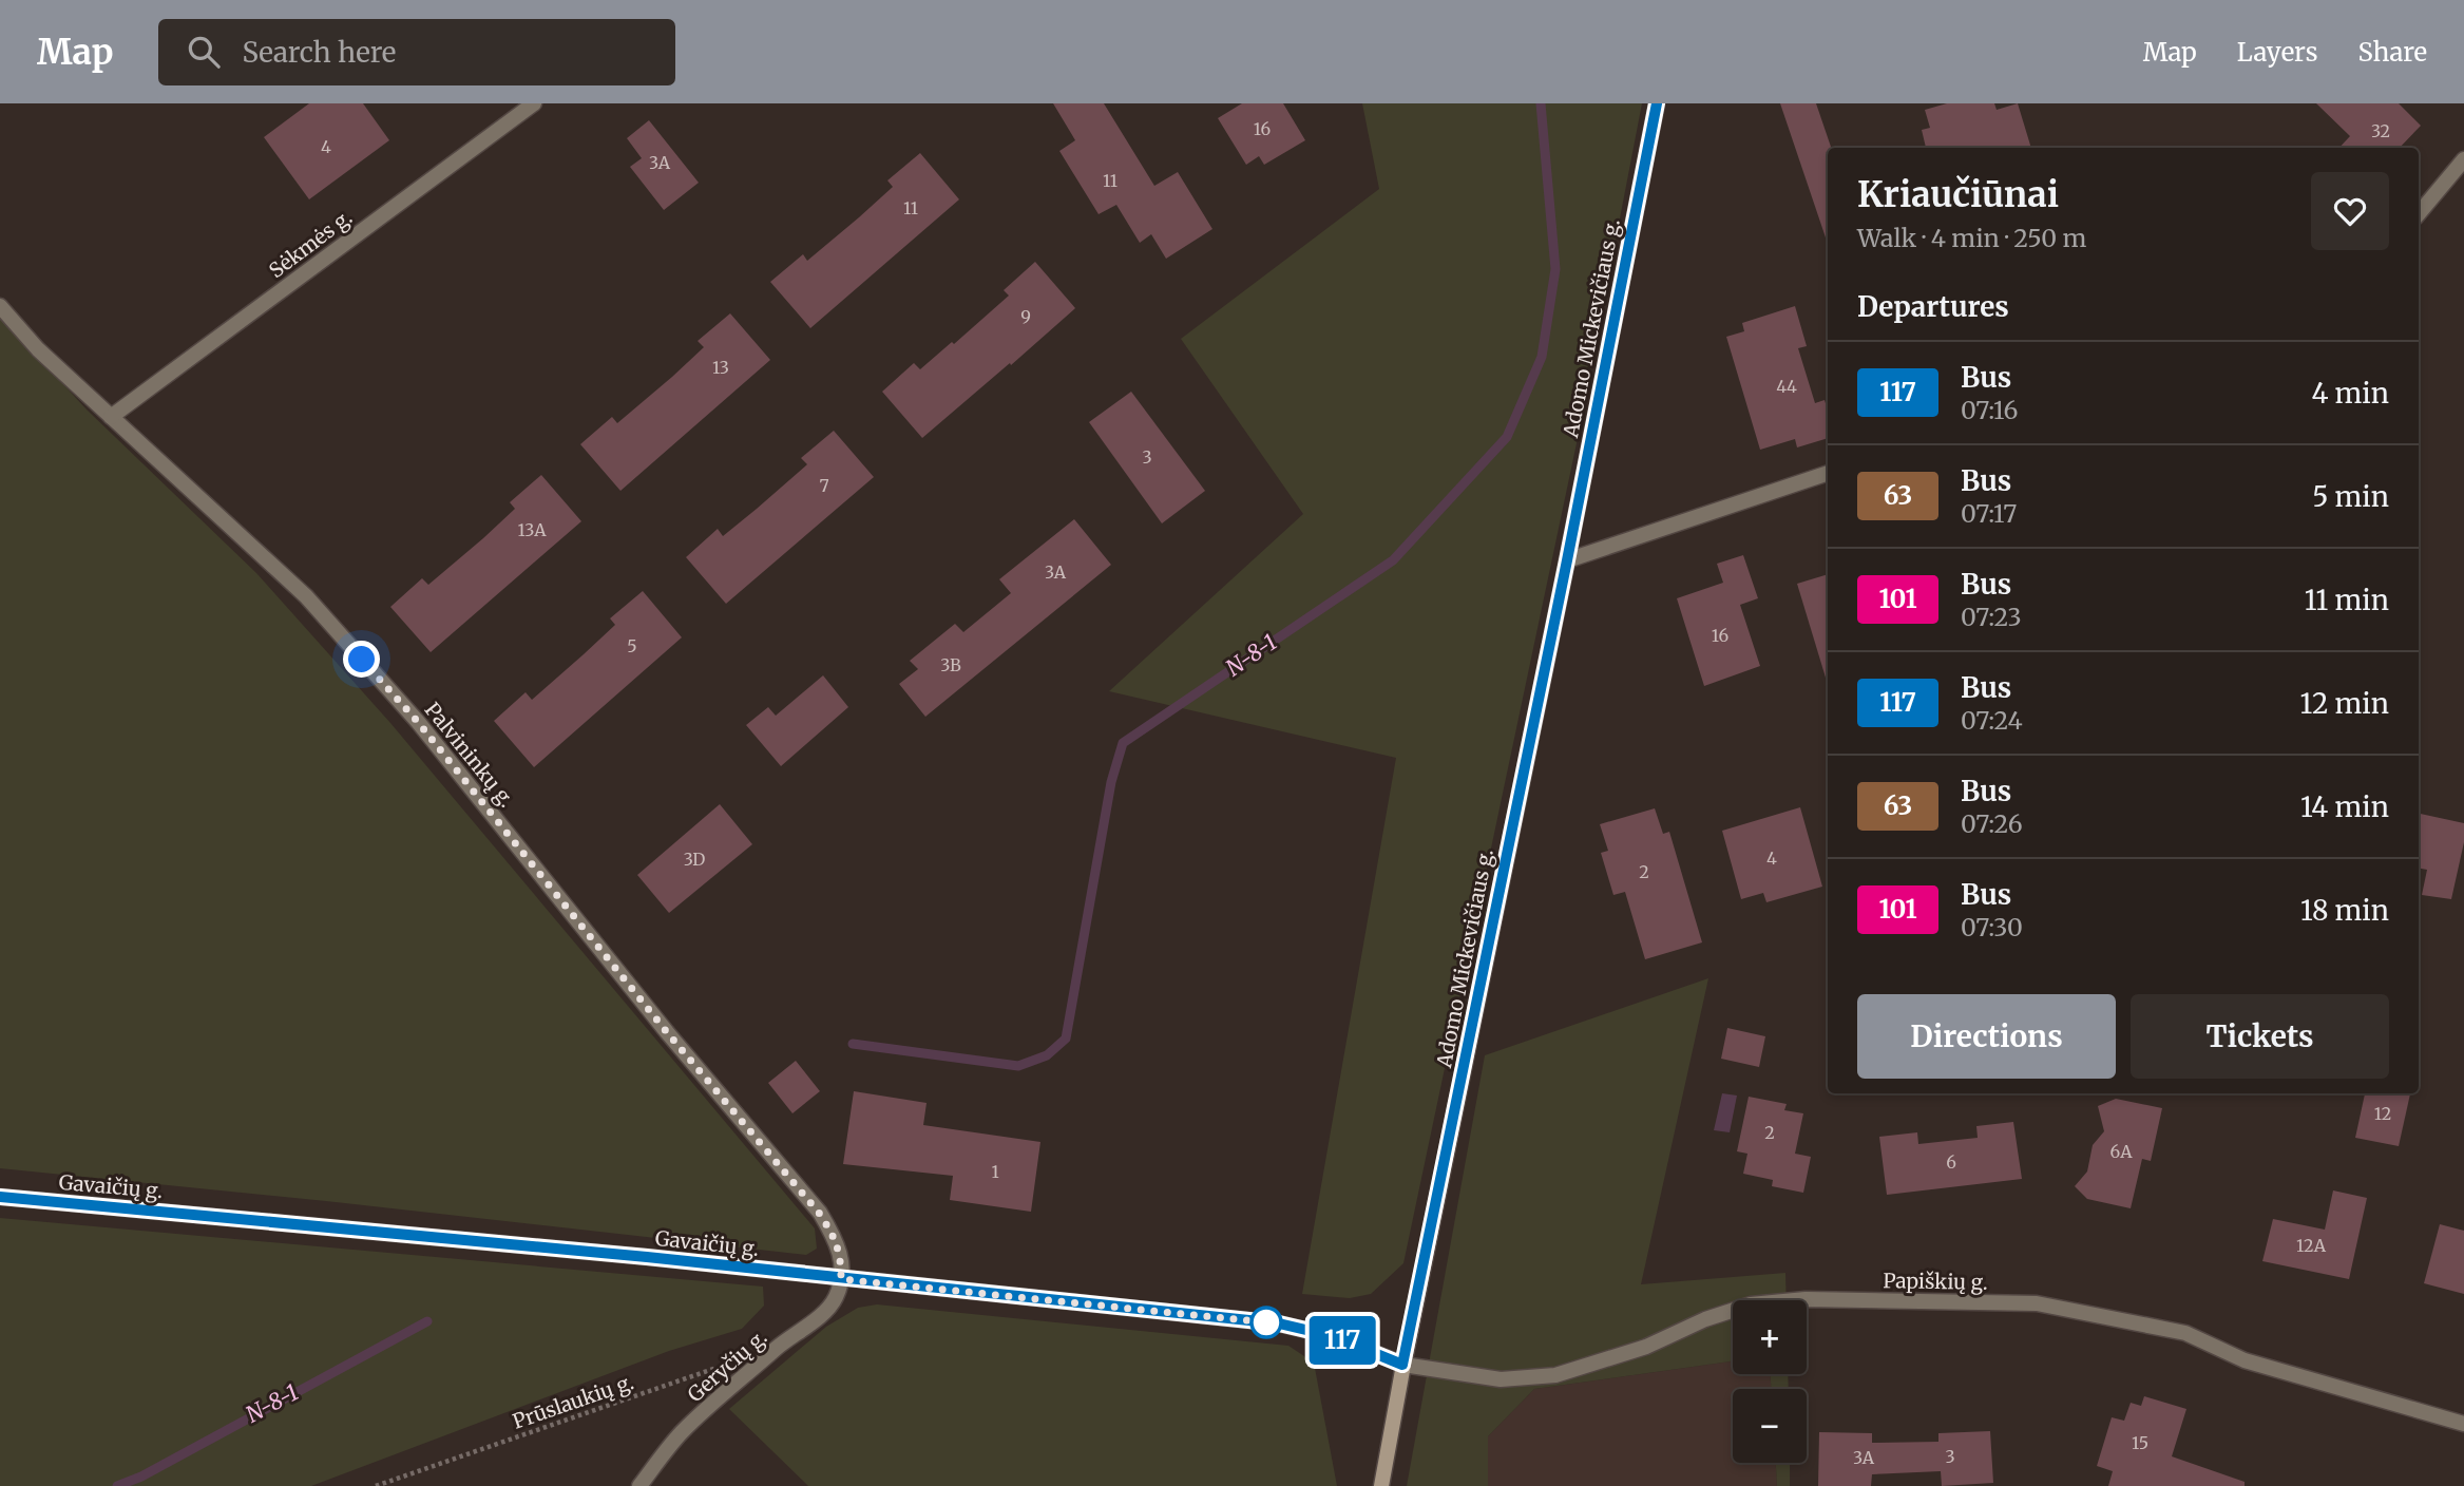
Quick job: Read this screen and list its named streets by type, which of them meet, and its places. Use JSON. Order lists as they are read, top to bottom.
{
  "streets": {
    "main road": ["Adomo Mickevičiaus g."],
    "street": [
      "Sėkmės g.",
      "Palvininkų g.",
      "Gavaičių g.",
      "Papiškių g.",
      "Geryčių g."
    ],
    "path": ["Prūslaukių g."]
  },
  "crossings": [
    ["Sėkmės g.", "Palvininkų g."],
    ["Adomo Mickevičiaus g.", "Gavaičių g."],
    ["Adomo Mickevičiaus g.", "Papiškių g."],
    ["Palvininkų g.", "Gavaičių g."],
    ["Palvininkų g.", "Geryčių g."],
    ["Gavaičių g.", "Papiškių g."],
    ["Gavaičių g.", "Geryčių g."]
  ],
  "water": ["N-8-1"],
  "lines": ["bus line 117"],
  "house_numbers": [
    "16",
    "32",
    "4",
    "3A",
    "11",
    "11",
    "9",
    "13",
    "44",
    "3",
    "7",
    "13A",
    "3A",
    "16",
    "5",
    "3B",
    "4",
    "3D",
    "2",
    "12",
    "2",
    "6A",
    "6",
    "1",
    "12A",
    "15",
    "3",
    "3A"
  ],
  "page": {
    "header": "Map",
    "search": "Search here",
    "nav": ["Map", "Layers", "Share"],
    "on_map": "117",
    "heading": [
      ["Kriaučiūnai", "Walk · 4 min · 250 m"],
      "Departures"
    ],
    "list": [
      {
        "mark": "117",
        "name": "Bus",
        "note": "07:16",
        "value": "4 min"
      },
      {
        "mark": "63",
        "name": "Bus",
        "note": "07:17",
        "value": "5 min"
      },
      {
        "mark": "101",
        "name": "Bus",
        "note": "07:23",
        "value": "11 min"
      },
      {
        "mark": "117",
        "name": "Bus",
        "note": "07:24",
        "value": "12 min"
      },
      {
        "mark": "63",
        "name": "Bus",
        "note": "07:26",
        "value": "14 min"
      },
      {
        "mark": "101",
        "name": "Bus",
        "note": "07:30",
        "value": "18 min"
      }
    ],
    "buttons": ["Directions", "Tickets"],
    "map_buttons": ["+", "−"]
  }
}
